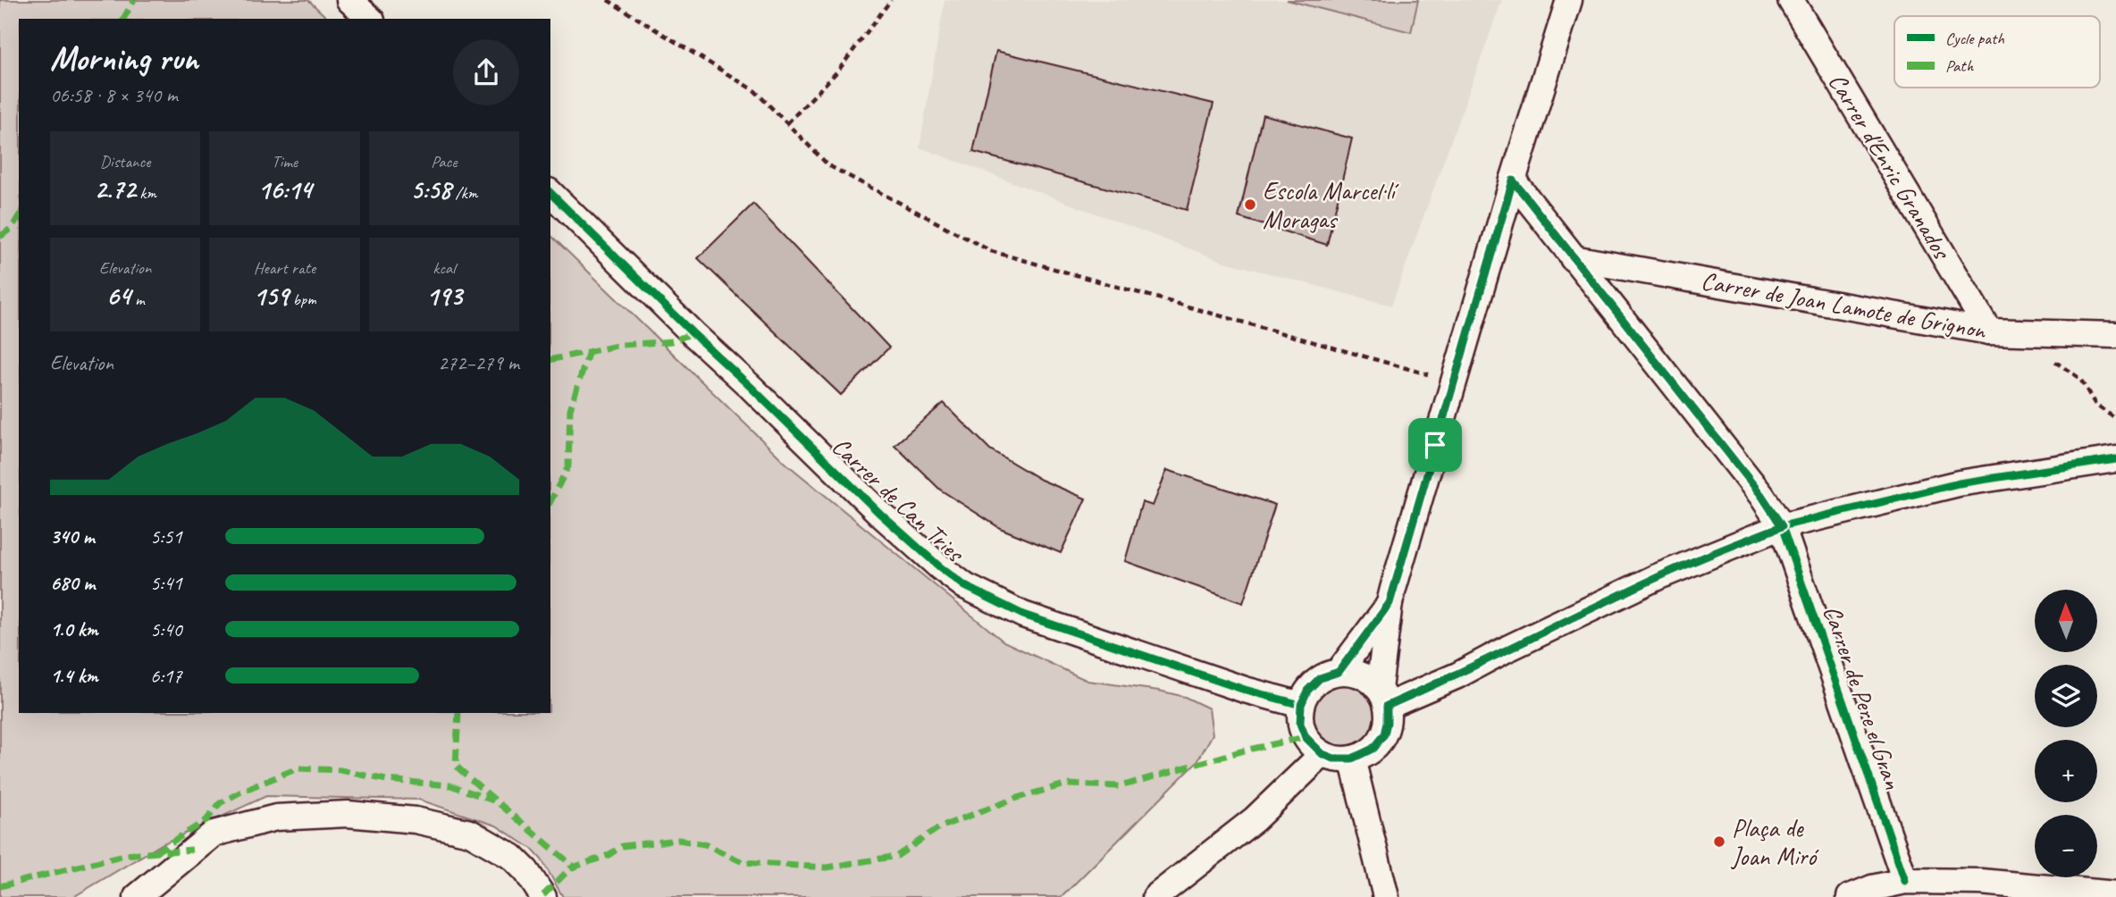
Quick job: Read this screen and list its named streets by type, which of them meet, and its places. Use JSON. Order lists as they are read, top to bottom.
{
  "streets": {
    "street": [
      "Carrer d'Enric Granados",
      "Carrer de Joan Lamote de Grignon",
      "Carrer de Can Tries",
      "Carrer de Pere el Gran"
    ]
  },
  "crossings": [
    ["Carrer d'Enric Granados", "Carrer de Joan Lamote de Grignon"],
    ["Carrer de Joan Lamote de Grignon", "Carrer de Pere el Gran"]
  ],
  "places": ["Escola Marcel·lí Moragas", "Plaça de Joan Miró"],
  "legend": ["Cycle path", "Path"],
  "north": "top",
  "page": {
    "heading": ["Morning run", "06:58 · 8 × 340 m"],
    "stats": [
      ["Distance", "2.72 km"],
      ["Time", "16:14"],
      ["Pace", "5:58 /km"],
      ["Elevation", "64 m"],
      ["Heart rate", "159 bpm"],
      ["kcal", "193"]
    ],
    "chart": ["Elevation", "272–279 m"],
    "list": [
      {
        "name": "340 m",
        "note": "5:51"
      },
      {
        "name": "680 m",
        "note": "5:41"
      },
      {
        "name": "1.0 km",
        "note": "5:40"
      },
      {
        "name": "1.4 km",
        "note": "6:17"
      }
    ],
    "map_buttons": ["+", "−"]
  }
}
